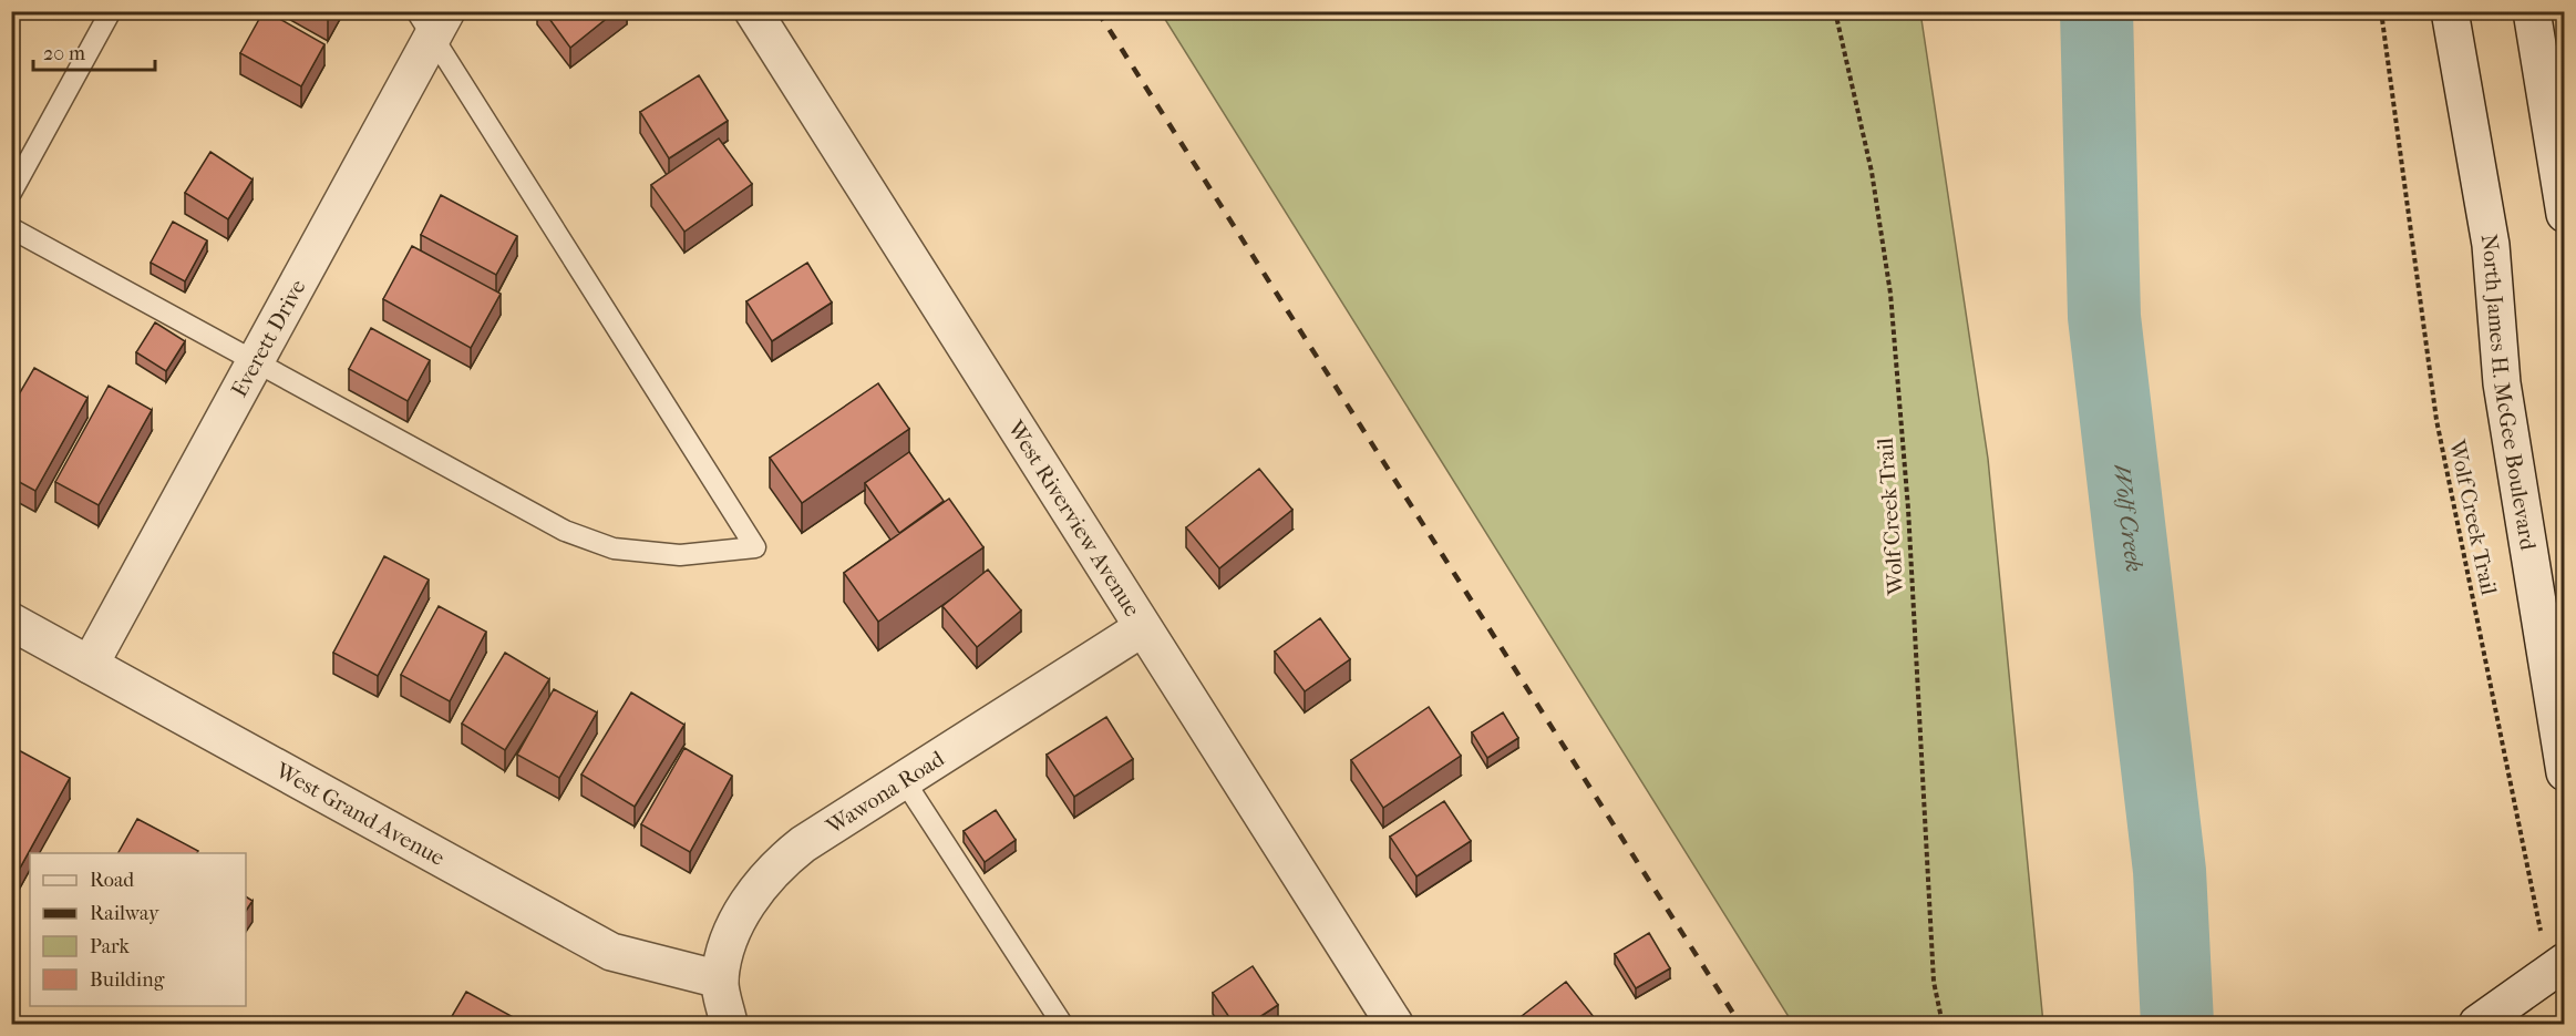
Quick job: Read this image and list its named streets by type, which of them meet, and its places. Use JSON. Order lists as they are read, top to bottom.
{
  "streets": {
    "street": [
      "Everett Drive",
      "North James H. McGee Boulevard",
      "West Riverview Avenue",
      "Wawona Road",
      "West Grand Avenue"
    ],
    "path": ["Wolf Creek Trail"]
  },
  "crossings": [
    ["Everett Drive", "West Grand Avenue"],
    ["West Riverview Avenue", "Wawona Road"],
    ["Wawona Road", "West Grand Avenue"]
  ],
  "water": ["Wolf Creek"],
  "legend": [
    "Road",
    "Railway",
    "Park",
    "Building"
  ],
  "scale_bar": "20 m"
}
